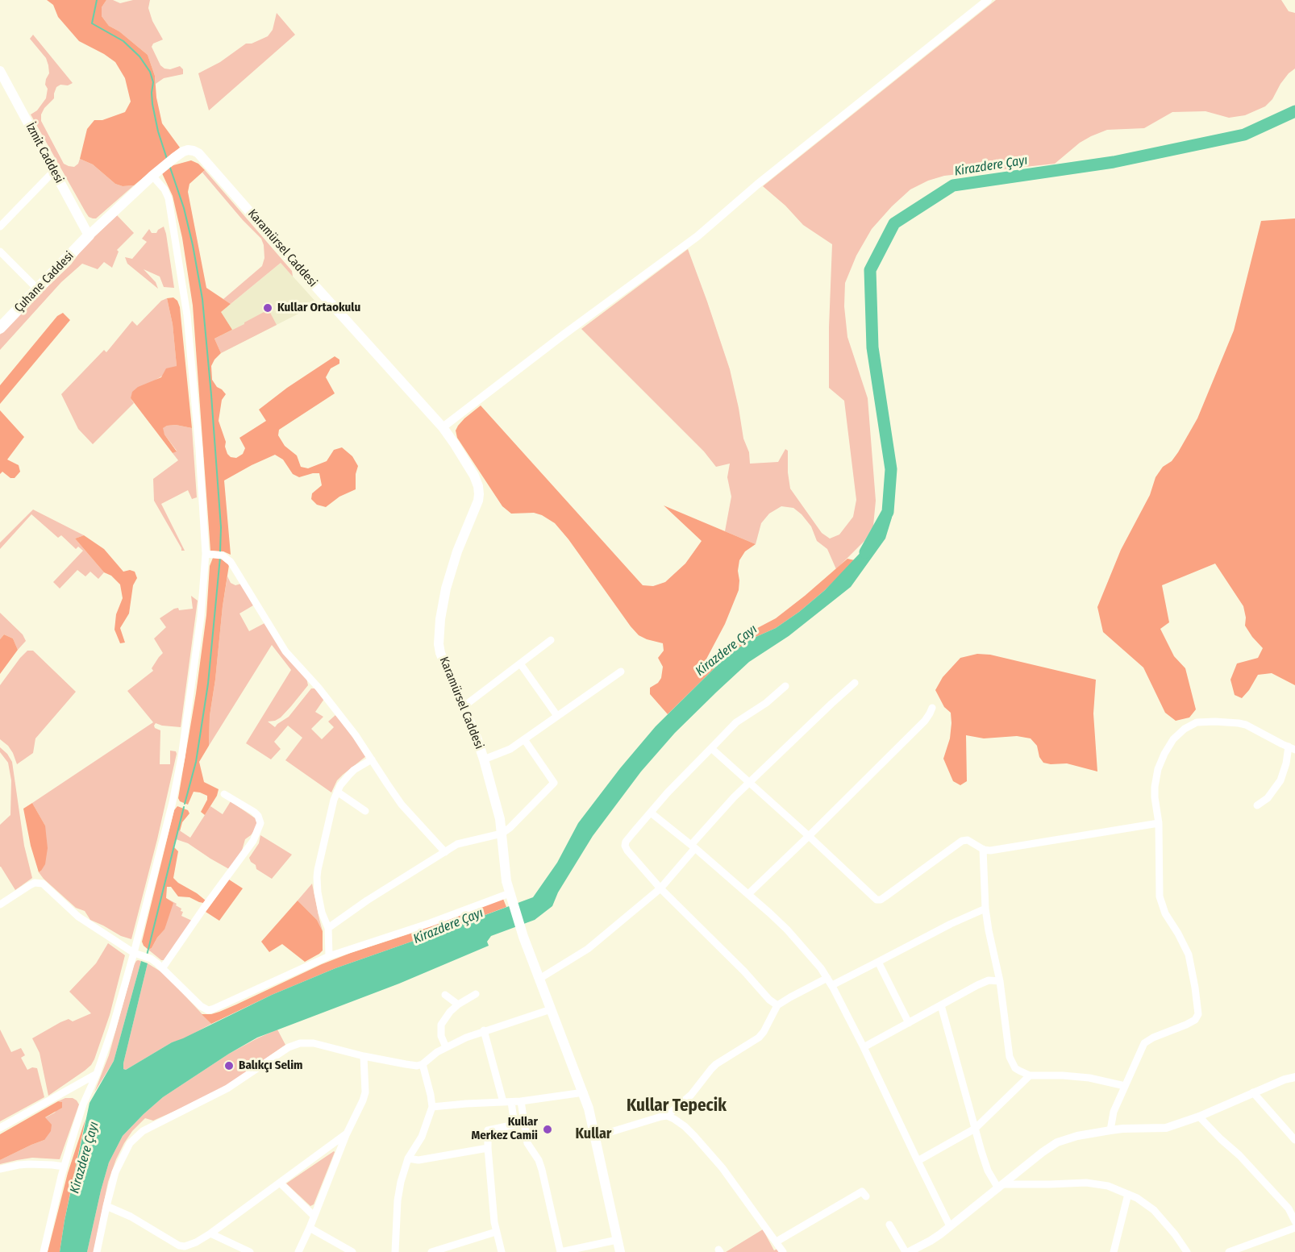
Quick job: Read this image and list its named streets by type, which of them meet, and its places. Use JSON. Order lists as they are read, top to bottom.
{
  "streets": {
    "main road": ["İzmit Caddesi", "Karamürsel Caddesi", "Çuhane Caddesi"]
  },
  "crossings": [
    ["İzmit Caddesi", "Karamürsel Caddesi"],
    ["İzmit Caddesi", "Çuhane Caddesi"],
    ["Karamürsel Caddesi", "Çuhane Caddesi"]
  ],
  "districts": ["Kullar Tepecik", "Kullar"],
  "water": ["Kirazdere Çayı"],
  "places": ["Kullar Ortaokulu", "Balıkçı Selim", "Kullar Merkez Camii"]
}
